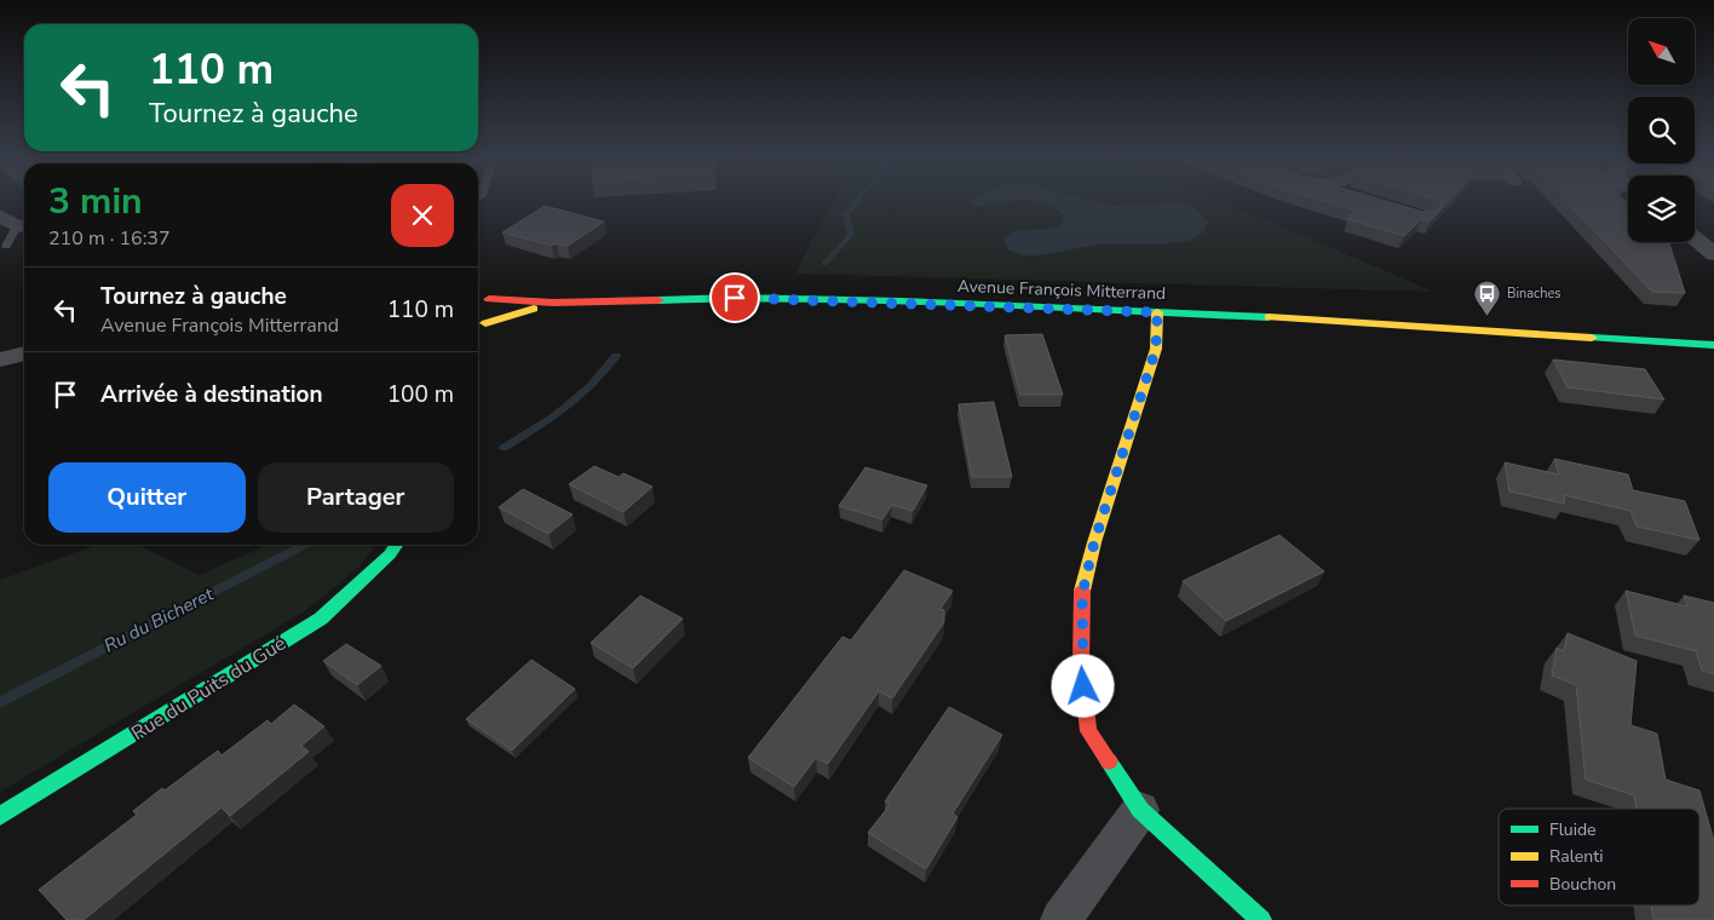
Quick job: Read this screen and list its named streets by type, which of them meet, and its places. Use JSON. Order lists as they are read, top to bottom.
{
  "streets": {
    "main road": ["Avenue François Mitterrand", "Rue du Puits du Gué"]
  },
  "water": ["Ru du Bicheret"],
  "places": {
    "bus stop": ["Binaches"]
  },
  "legend": ["Fluide", "Ralenti", "Bouchon"],
  "north": "top left",
  "page": {
    "turn": ["110 m", "Tournez à gauche"],
    "heading": ["3 min", "210 m · 16:37"],
    "list": [
      {
        "name": "Tournez à gauche",
        "note": "Avenue François Mitterrand",
        "value": "110 m"
      },
      {
        "name": "Arrivée à destination",
        "value": "100 m"
      }
    ],
    "buttons": ["Quitter", "Partager"]
  }
}
